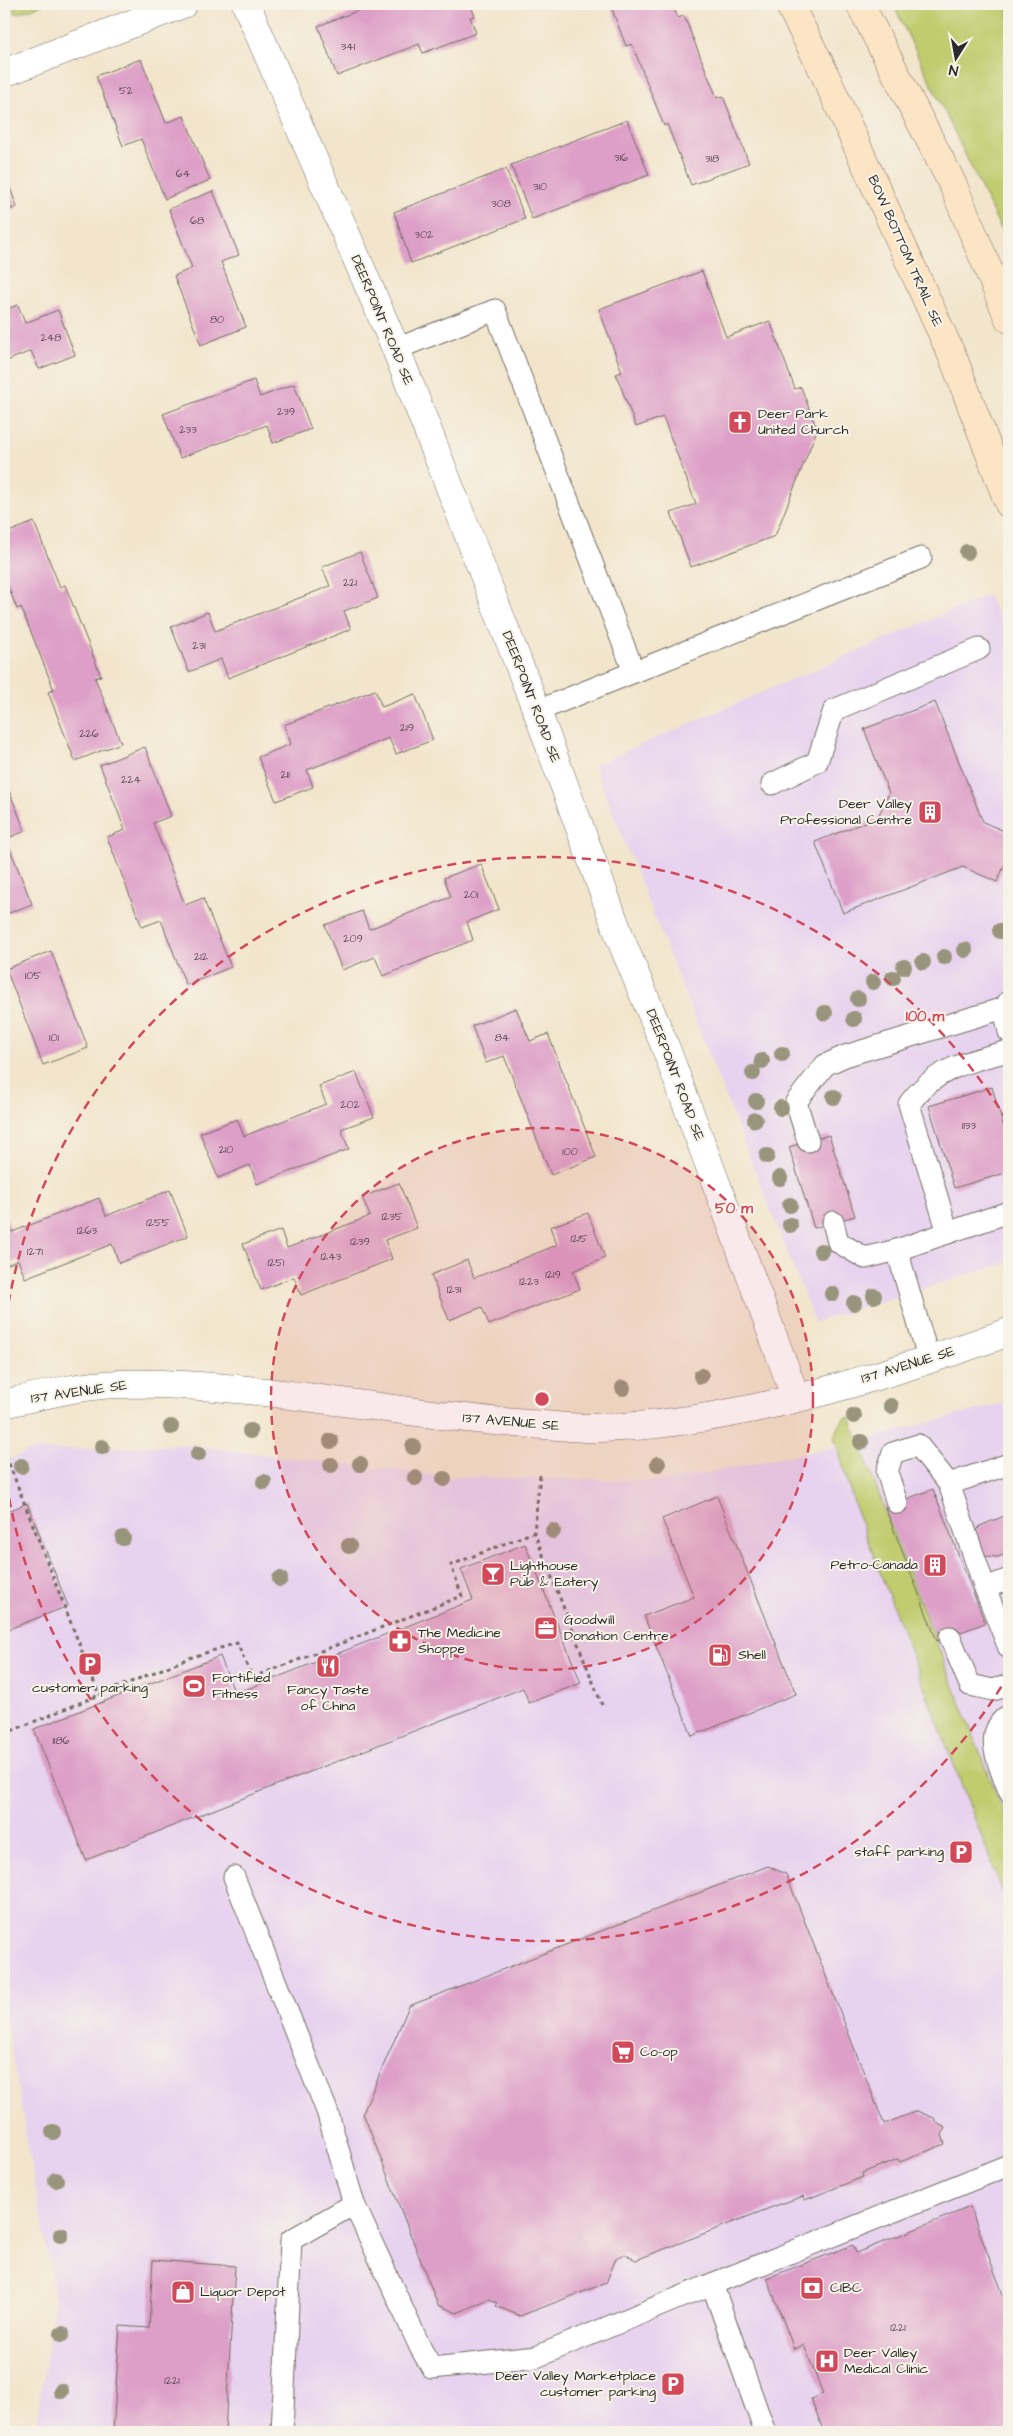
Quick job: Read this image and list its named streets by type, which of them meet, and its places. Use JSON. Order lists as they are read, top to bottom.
{
  "streets": {
    "main road": ["BOW BOTTOM TRAIL SE"],
    "street": ["DEERPOINT ROAD SE", "137 AVENUE SE"]
  },
  "crossings": [
    ["DEERPOINT ROAD SE", "137 AVENUE SE"]
  ],
  "places": {
    "church": ["Deer Park United Church"],
    "building": ["Deer Valley Professional Centre", "Petro-Canada"],
    "bar": ["Lighthouse Pub & Eatery"],
    "office": ["Goodwill Donation Centre"],
    "pharmacy": ["The Medicine Shoppe"],
    "fuel station": ["Shell"],
    "parking": ["customer parking", "staff parking", "Deer Valley Marketplace customer parking"],
    "restaurant": ["Fancy Taste of China"],
    "sports": ["Fortified Fitness"],
    "supermarket": ["Co-op"],
    "bank": ["CIBC"],
    "shop": ["Liquor Depot"],
    "hospital": ["Deer Valley Medical Clinic"]
  },
  "house_numbers": [
    "341",
    "52",
    "316",
    "318",
    "64",
    "310",
    "308",
    "68",
    "302",
    "80",
    "248",
    "239",
    "233",
    "221",
    "231",
    "219",
    "226",
    "211",
    "224",
    "201",
    "209",
    "212",
    "105",
    "101",
    "84",
    "202",
    "1133",
    "210",
    "100",
    "1235",
    "1255",
    "1263",
    "1215",
    "1239",
    "1271",
    "1243",
    "1251",
    "1219",
    "1223",
    "1231",
    "1186",
    "1221",
    "1221"
  ],
  "north": "bottom",
  "rings": ["100 m", "50 m"]
}
